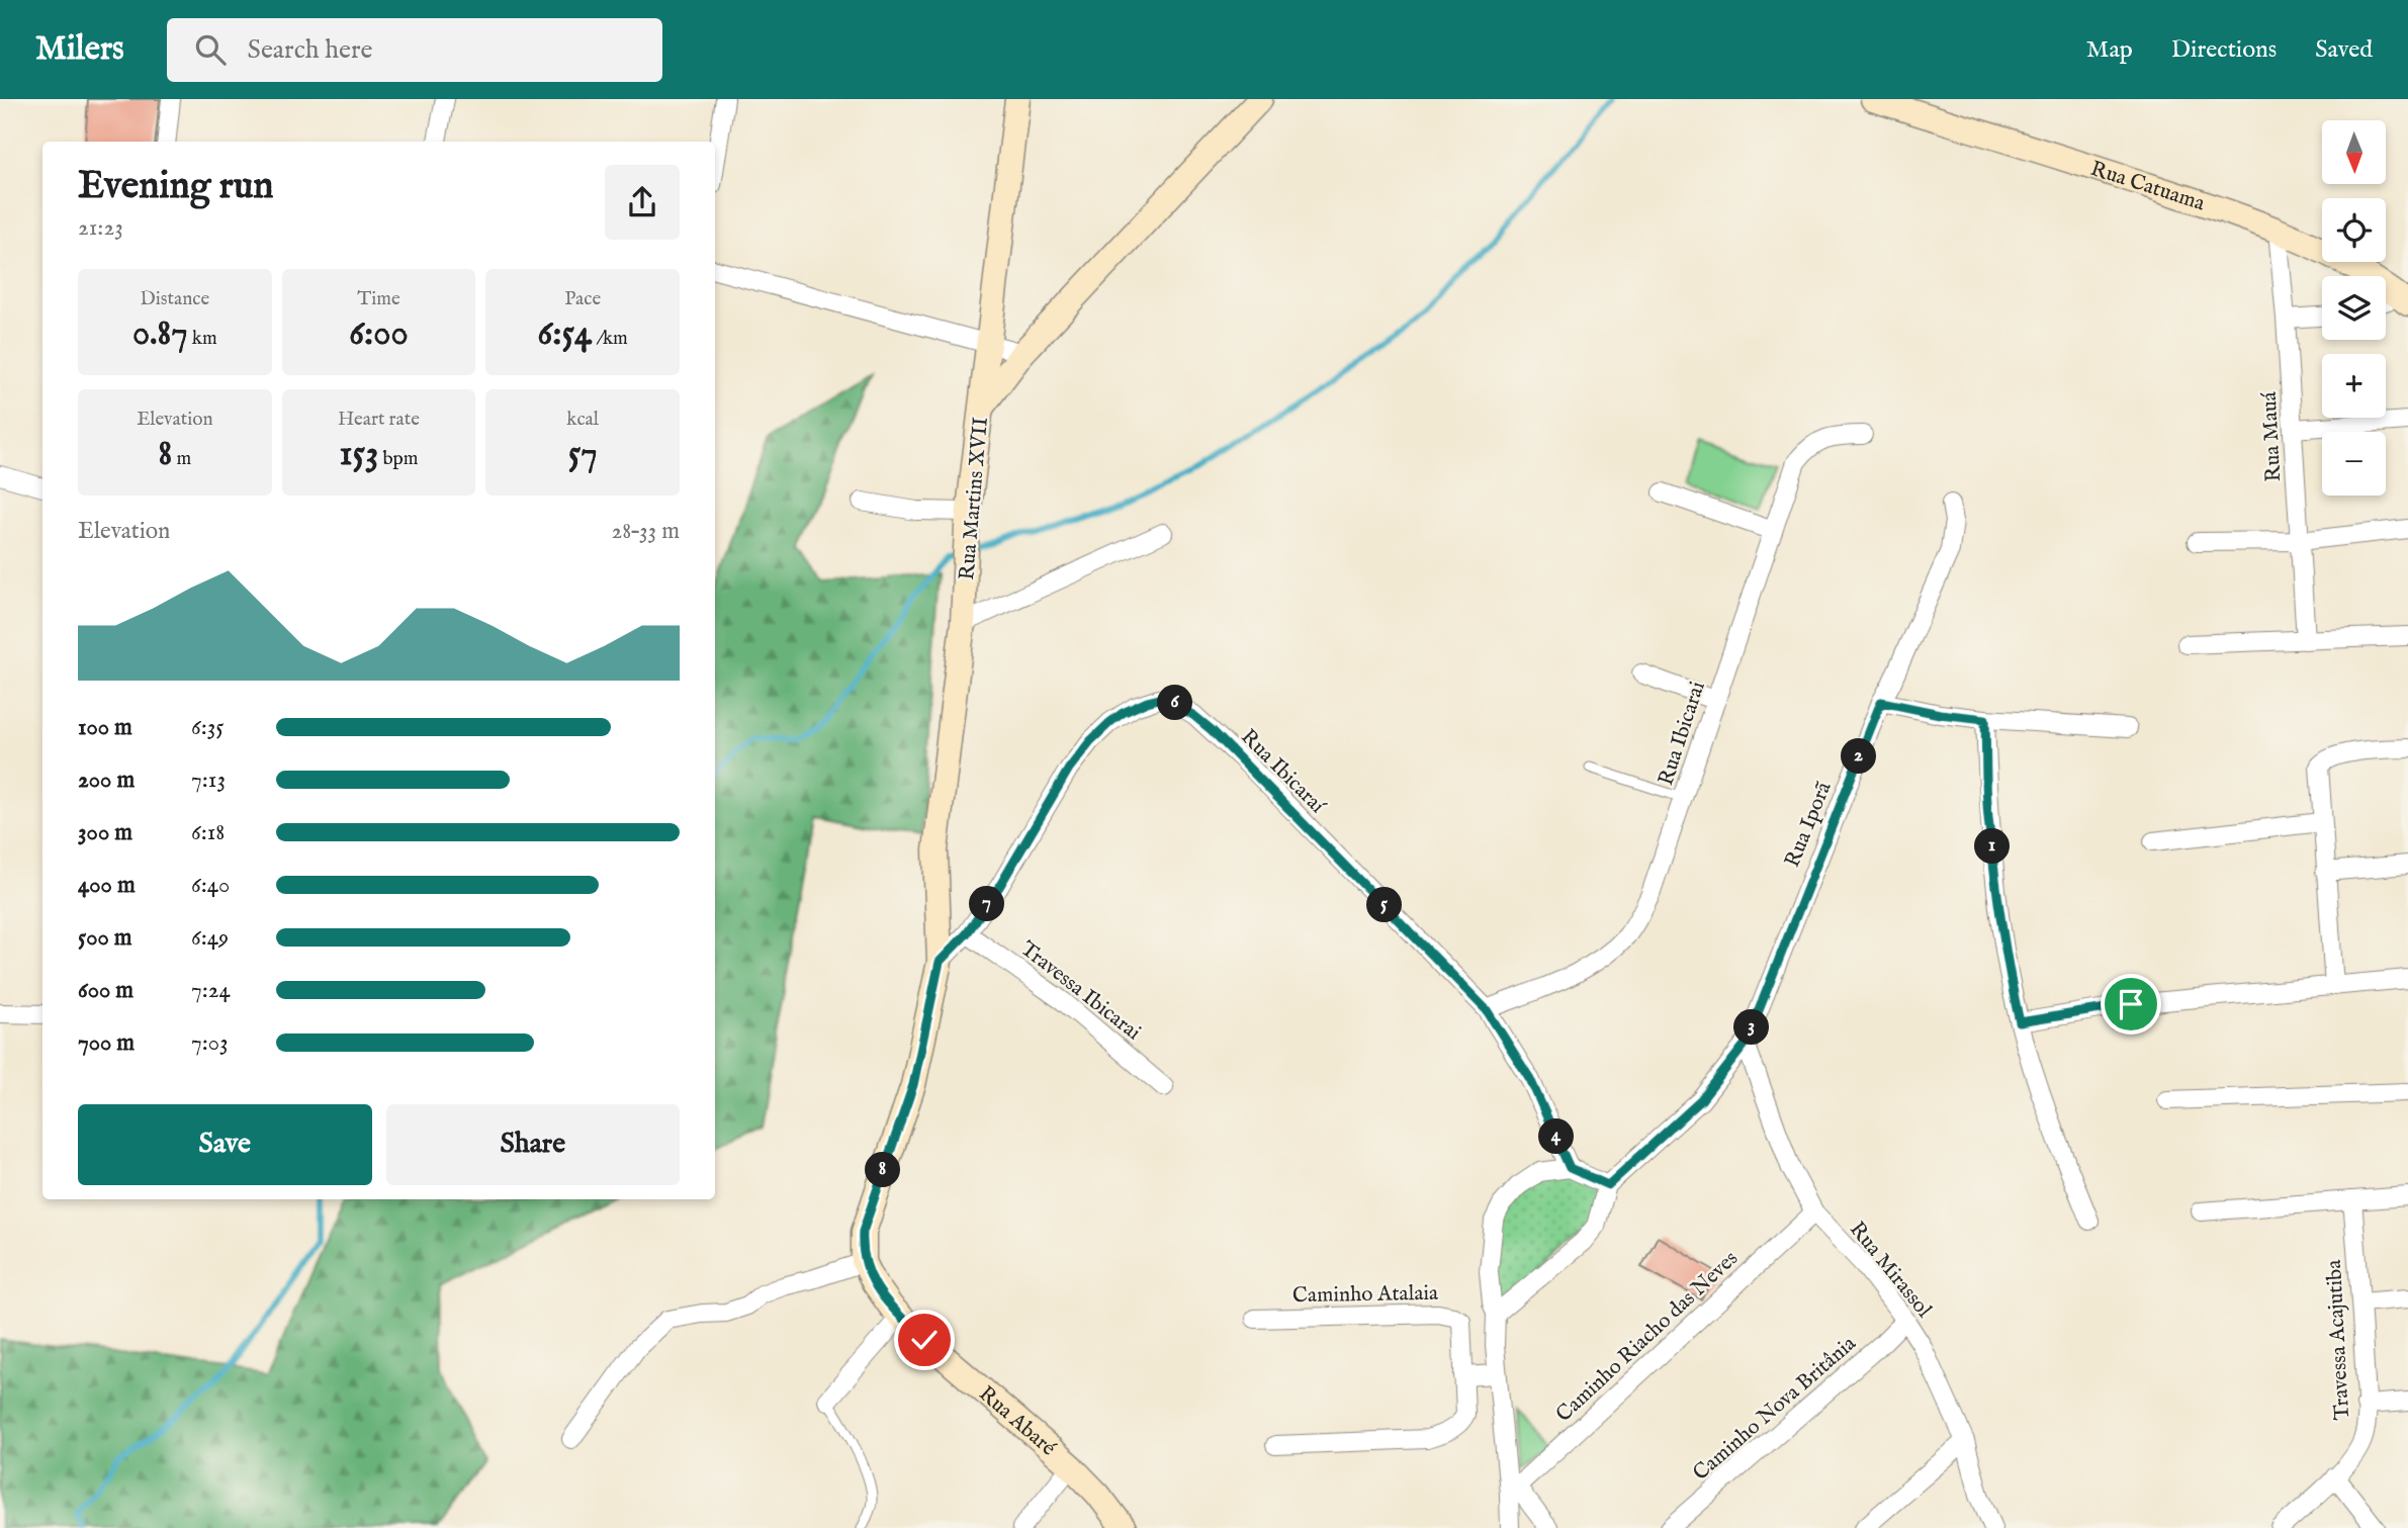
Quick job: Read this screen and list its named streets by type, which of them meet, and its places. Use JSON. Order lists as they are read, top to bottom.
{
  "streets": {
    "street": [
      "Rua Catuama",
      "Rua Mauá",
      "Rua Martins XVII",
      "Rua Ibicarai",
      "Rua Ibicaraí",
      "Rua Iporã",
      "Travessa Ibicarai",
      "Rua Mirassol",
      "Caminho Atalaia",
      "Caminho Riacho das Neves",
      "Travessa Acajutiba",
      "Caminho Nova Britânia",
      "Rua Abaré"
    ]
  },
  "crossings": [
    ["Rua Catuama", "Rua Mauá"],
    ["Rua Martins XVII", "Rua Ibicaraí"],
    ["Rua Martins XVII", "Rua Abaré"],
    ["Rua Ibicarai", "Rua Ibicaraí"],
    ["Rua Ibicaraí", "Travessa Ibicarai"],
    ["Rua Ibicaraí", "Rua Abaré"],
    ["Rua Iporã", "Rua Mirassol"],
    ["Rua Mirassol", "Caminho Riacho das Neves"],
    ["Rua Mirassol", "Caminho Nova Britânia"]
  ],
  "north": "bottom",
  "page": {
    "header": "Milers",
    "search": "Search here",
    "nav": ["Map", "Directions", "Saved"],
    "map_buttons": ["+", "−"],
    "heading": ["Evening run", "21:23"],
    "stats": [
      ["Distance", "0.87 km"],
      ["Time", "6:00"],
      ["Pace", "6:54 /km"],
      ["Elevation", "8 m"],
      ["Heart rate", "153 bpm"],
      ["kcal", "57"]
    ],
    "chart": ["Elevation", "28–33 m"],
    "pins": [
      "6",
      "2",
      "1",
      "7",
      "5",
      "3",
      "4",
      "8"
    ],
    "list": [
      {
        "name": "100 m",
        "note": "6:35"
      },
      {
        "name": "200 m",
        "note": "7:13"
      },
      {
        "name": "300 m",
        "note": "6:18"
      },
      {
        "name": "400 m",
        "note": "6:40"
      },
      {
        "name": "500 m",
        "note": "6:49"
      },
      {
        "name": "600 m",
        "note": "7:24"
      },
      {
        "name": "700 m",
        "note": "7:03"
      }
    ],
    "buttons": ["Save", "Share"]
  }
}
